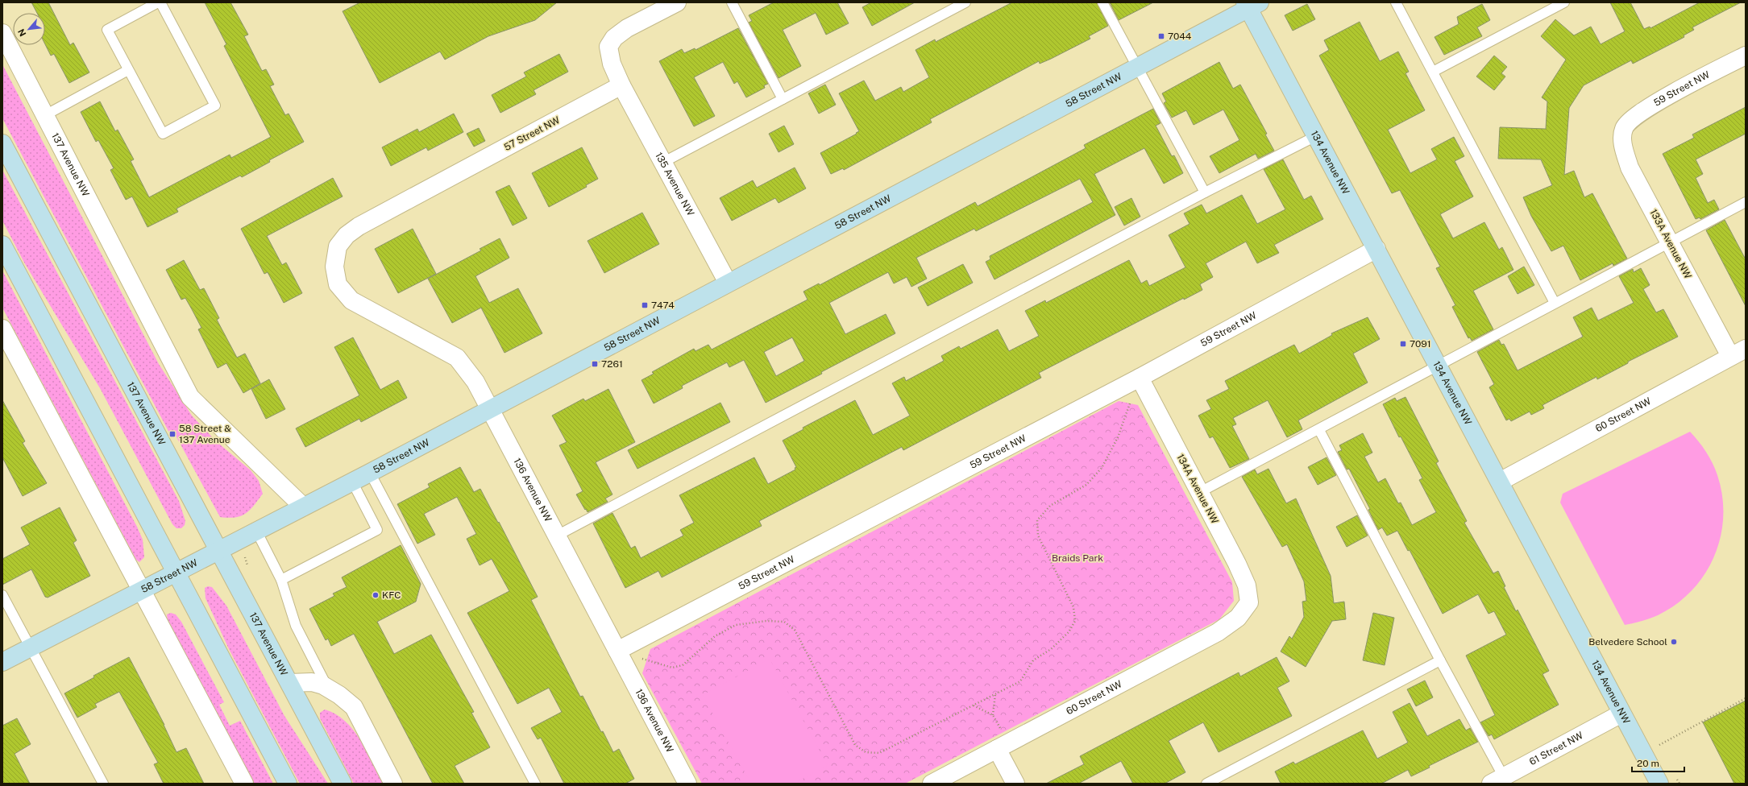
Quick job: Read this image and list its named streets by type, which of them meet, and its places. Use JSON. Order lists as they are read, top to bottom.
{
  "streets": {
    "street": [
      "59 Street NW",
      "58 Street NW",
      "57 Street NW",
      "134 Avenue NW",
      "137 Avenue NW",
      "135 Avenue NW",
      "133A Avenue NW",
      "60 Street NW",
      "134A Avenue NW",
      "136 Avenue NW",
      "61 Street NW"
    ]
  },
  "crossings": [
    ["59 Street NW", "134 Avenue NW"],
    ["59 Street NW", "133A Avenue NW"],
    ["59 Street NW", "134A Avenue NW"],
    ["59 Street NW", "136 Avenue NW"],
    ["58 Street NW", "134 Avenue NW"],
    ["58 Street NW", "137 Avenue NW"],
    ["58 Street NW", "135 Avenue NW"],
    ["58 Street NW", "136 Avenue NW"],
    ["57 Street NW", "135 Avenue NW"],
    ["57 Street NW", "136 Avenue NW"],
    ["134 Avenue NW", "60 Street NW"],
    ["134 Avenue NW", "61 Street NW"],
    ["133A Avenue NW", "60 Street NW"],
    ["60 Street NW", "134A Avenue NW"]
  ],
  "parks": ["Braids Park"],
  "places": {
    "transit": [
      "7044",
      "7474",
      "7091",
      "7261",
      "58 Street & 137 Avenue"
    ],
    "other": ["KFC", "Belvedere School"]
  },
  "scale_bar": "20 m",
  "north": "bottom left"
}
